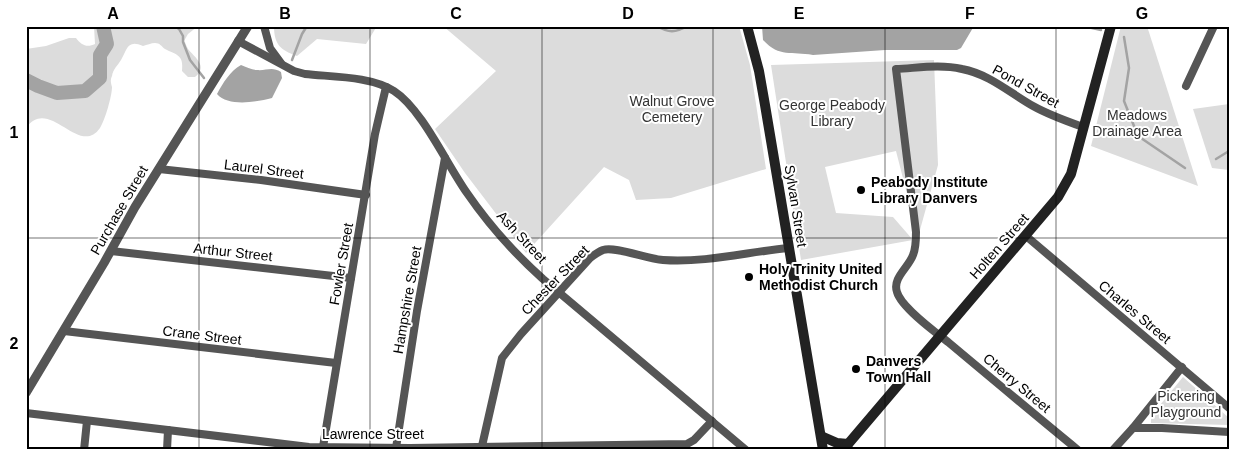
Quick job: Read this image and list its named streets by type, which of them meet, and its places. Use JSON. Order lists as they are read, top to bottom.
{
  "streets": {
    "main road": ["Sylvan Street", "Holten Street"],
    "street": [
      "Pond Street",
      "Laurel Street",
      "Purchase Street",
      "Ash Street",
      "Arthur Street",
      "Fowler Street",
      "Chester Street",
      "Hampshire Street",
      "Charles Street",
      "Crane Street",
      "Cherry Street",
      "Lawrence Street"
    ]
  },
  "crossings": [
    ["Pond Street", "Holten Street"],
    ["Pond Street", "Cherry Street"],
    ["Laurel Street", "Purchase Street"],
    ["Laurel Street", "Fowler Street"],
    ["Sylvan Street", "Chester Street"],
    ["Purchase Street", "Ash Street"],
    ["Purchase Street", "Arthur Street"],
    ["Purchase Street", "Crane Street"],
    ["Ash Street", "Fowler Street"],
    ["Ash Street", "Chester Street"],
    ["Ash Street", "Hampshire Street"],
    ["Ash Street", "Lawrence Street"],
    ["Holten Street", "Charles Street"],
    ["Holten Street", "Cherry Street"],
    ["Arthur Street", "Fowler Street"],
    ["Fowler Street", "Crane Street"],
    ["Fowler Street", "Lawrence Street"],
    ["Chester Street", "Lawrence Street"],
    ["Hampshire Street", "Lawrence Street"]
  ],
  "parks": [
    "Walnut Grove Cemetery",
    "George Peabody Library",
    "Meadows Drainage Area",
    "Pickering Playground"
  ],
  "places": ["Peabody Institute Library Danvers", "Holy Trinity United Methodist Church", "Danvers Town Hall"],
  "grid": {
    "columns": [
      "A",
      "B",
      "C",
      "D",
      "E",
      "F",
      "G"
    ],
    "rows": ["1", "2"]
  }
}
